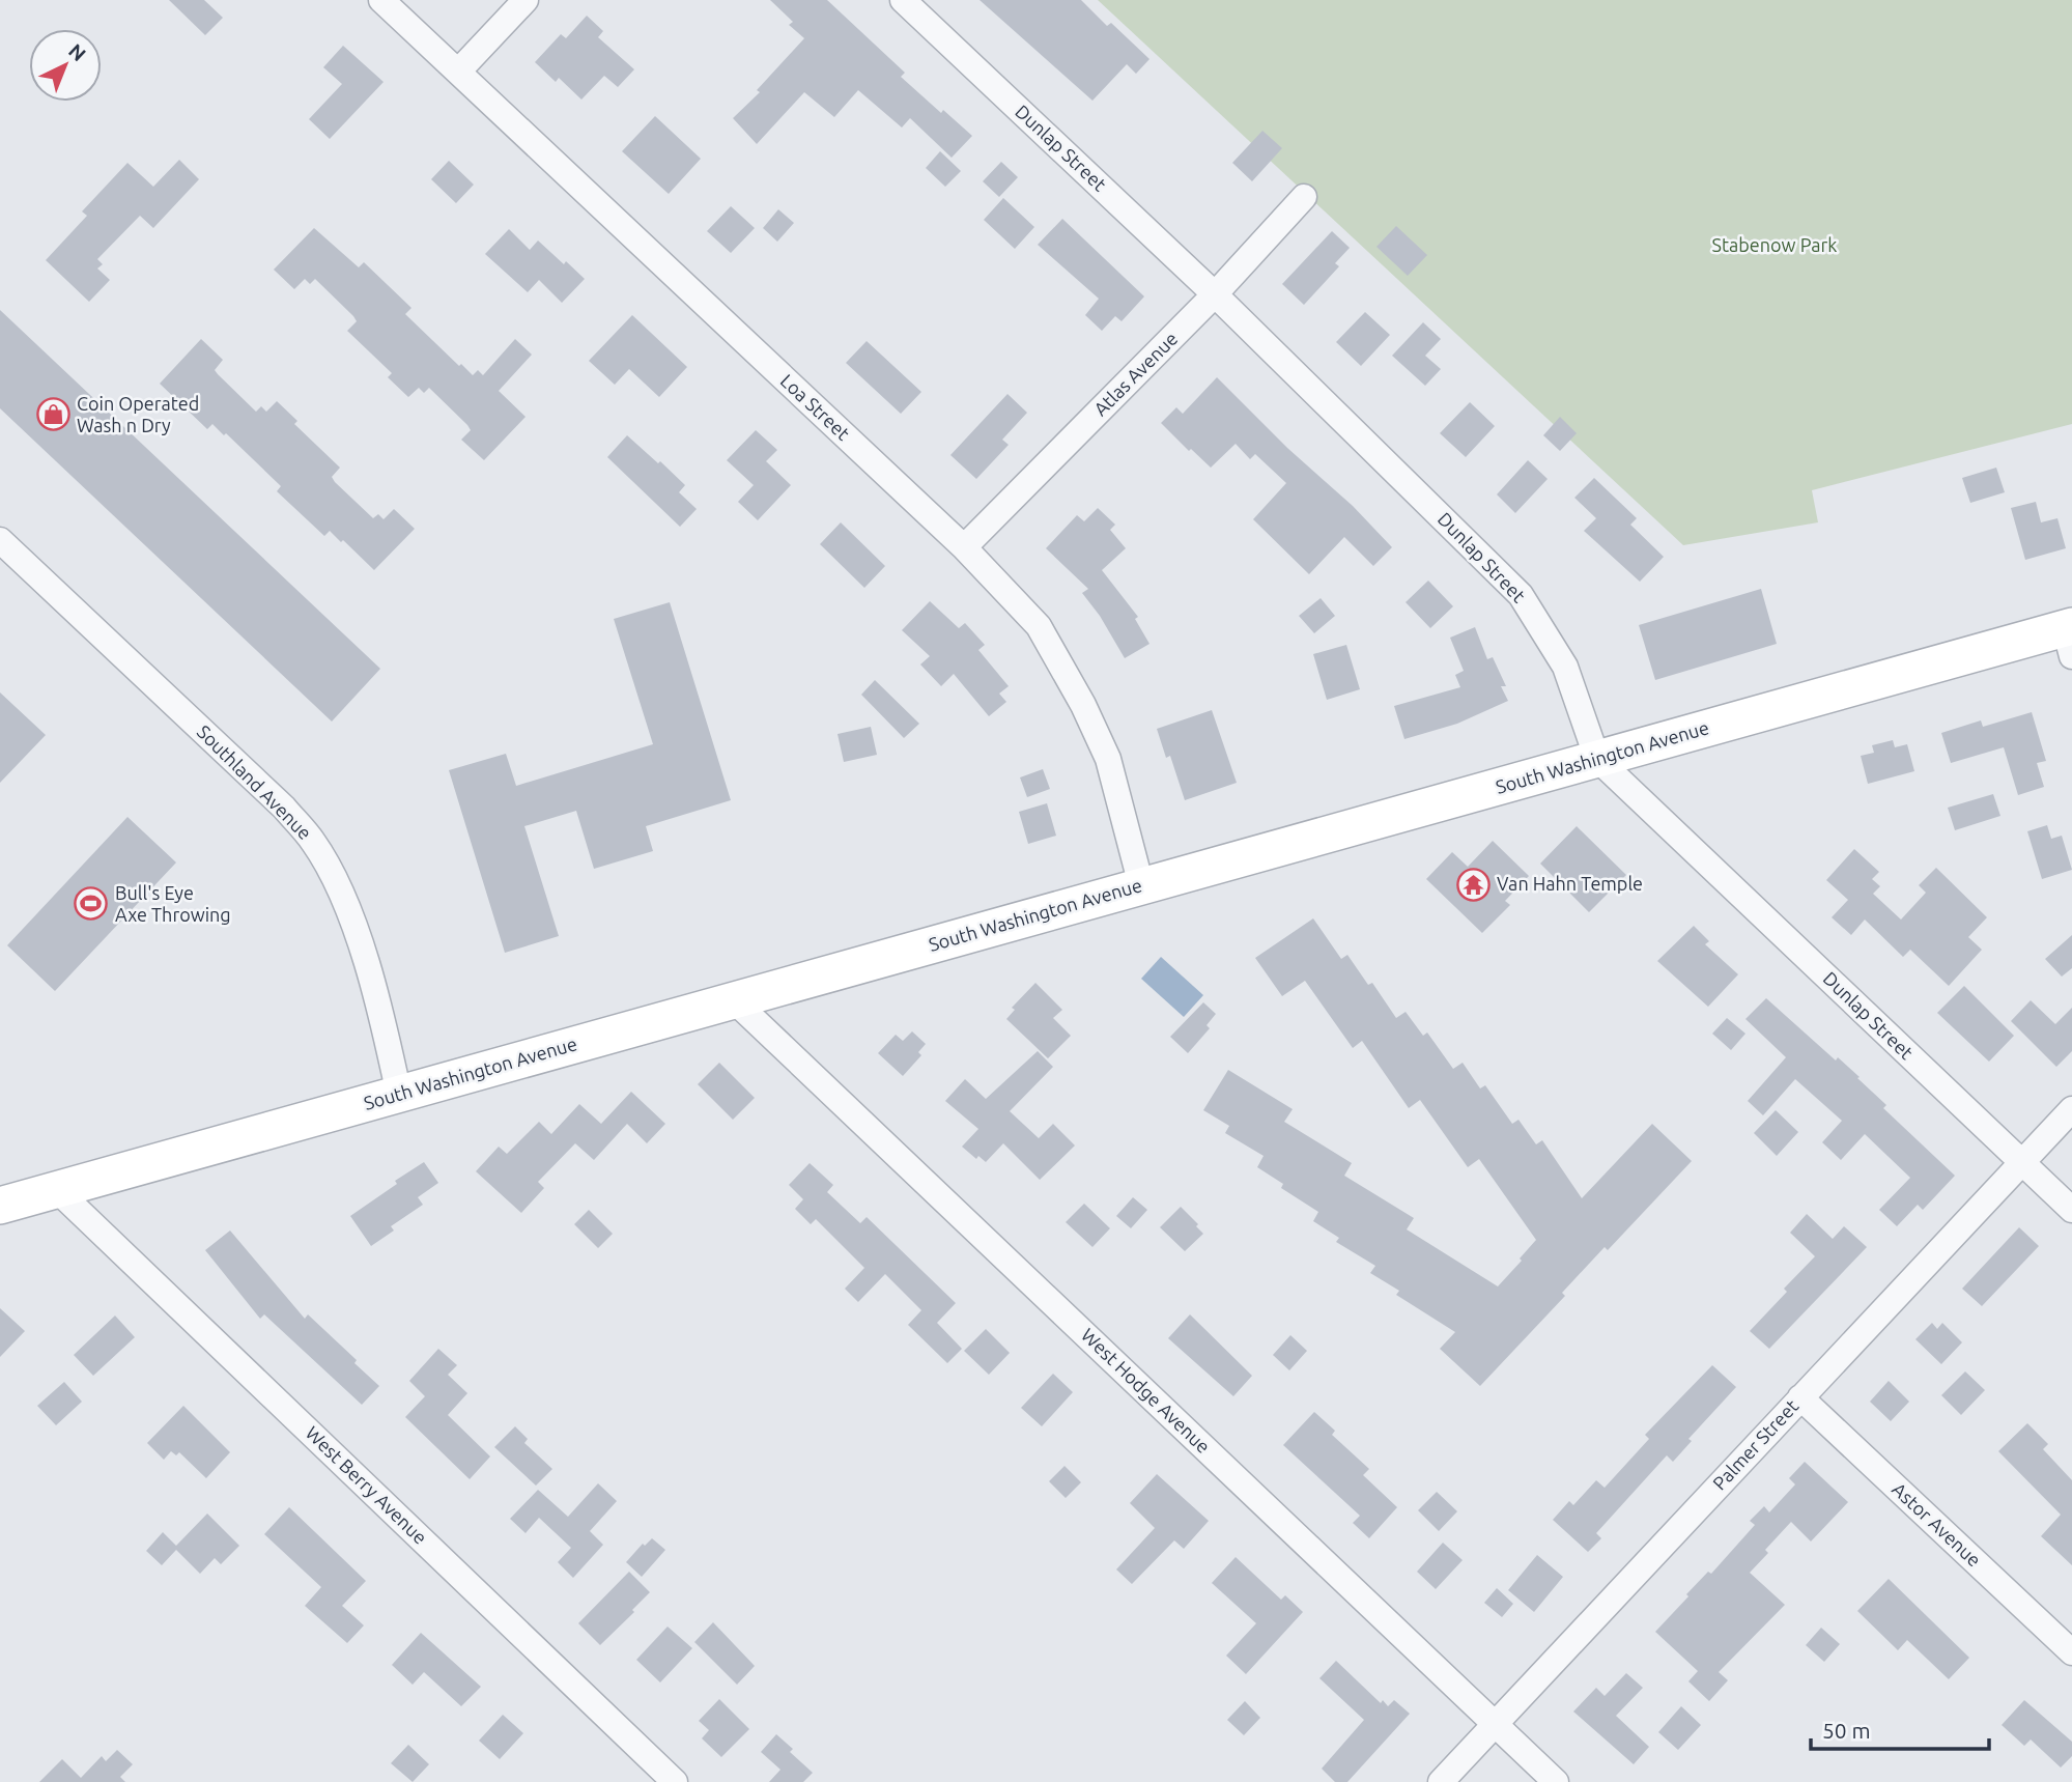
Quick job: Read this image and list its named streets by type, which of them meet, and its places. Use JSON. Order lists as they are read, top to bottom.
{
  "streets": {
    "street": [
      "Dunlap Street",
      "Atlas Avenue",
      "Loa Street",
      "South Washington Avenue",
      "Southland Avenue",
      "West Hodge Avenue",
      "Palmer Street",
      "West Berry Avenue",
      "Astor Avenue"
    ]
  },
  "crossings": [
    ["Dunlap Street", "Atlas Avenue"],
    ["Dunlap Street", "South Washington Avenue"],
    ["Dunlap Street", "Palmer Street"],
    ["Atlas Avenue", "Loa Street"],
    ["Loa Street", "South Washington Avenue"],
    ["South Washington Avenue", "Southland Avenue"],
    ["South Washington Avenue", "West Hodge Avenue"],
    ["South Washington Avenue", "West Berry Avenue"],
    ["West Hodge Avenue", "Palmer Street"],
    ["Palmer Street", "Astor Avenue"]
  ],
  "parks": ["Stabenow Park"],
  "places": {
    "shop": ["Coin Operated Wash n Dry"],
    "temple": ["Van Hahn Temple"],
    "sports": ["Bull's Eye Axe Throwing"]
  },
  "scale_bar": "50 m",
  "north": "top right"
}
